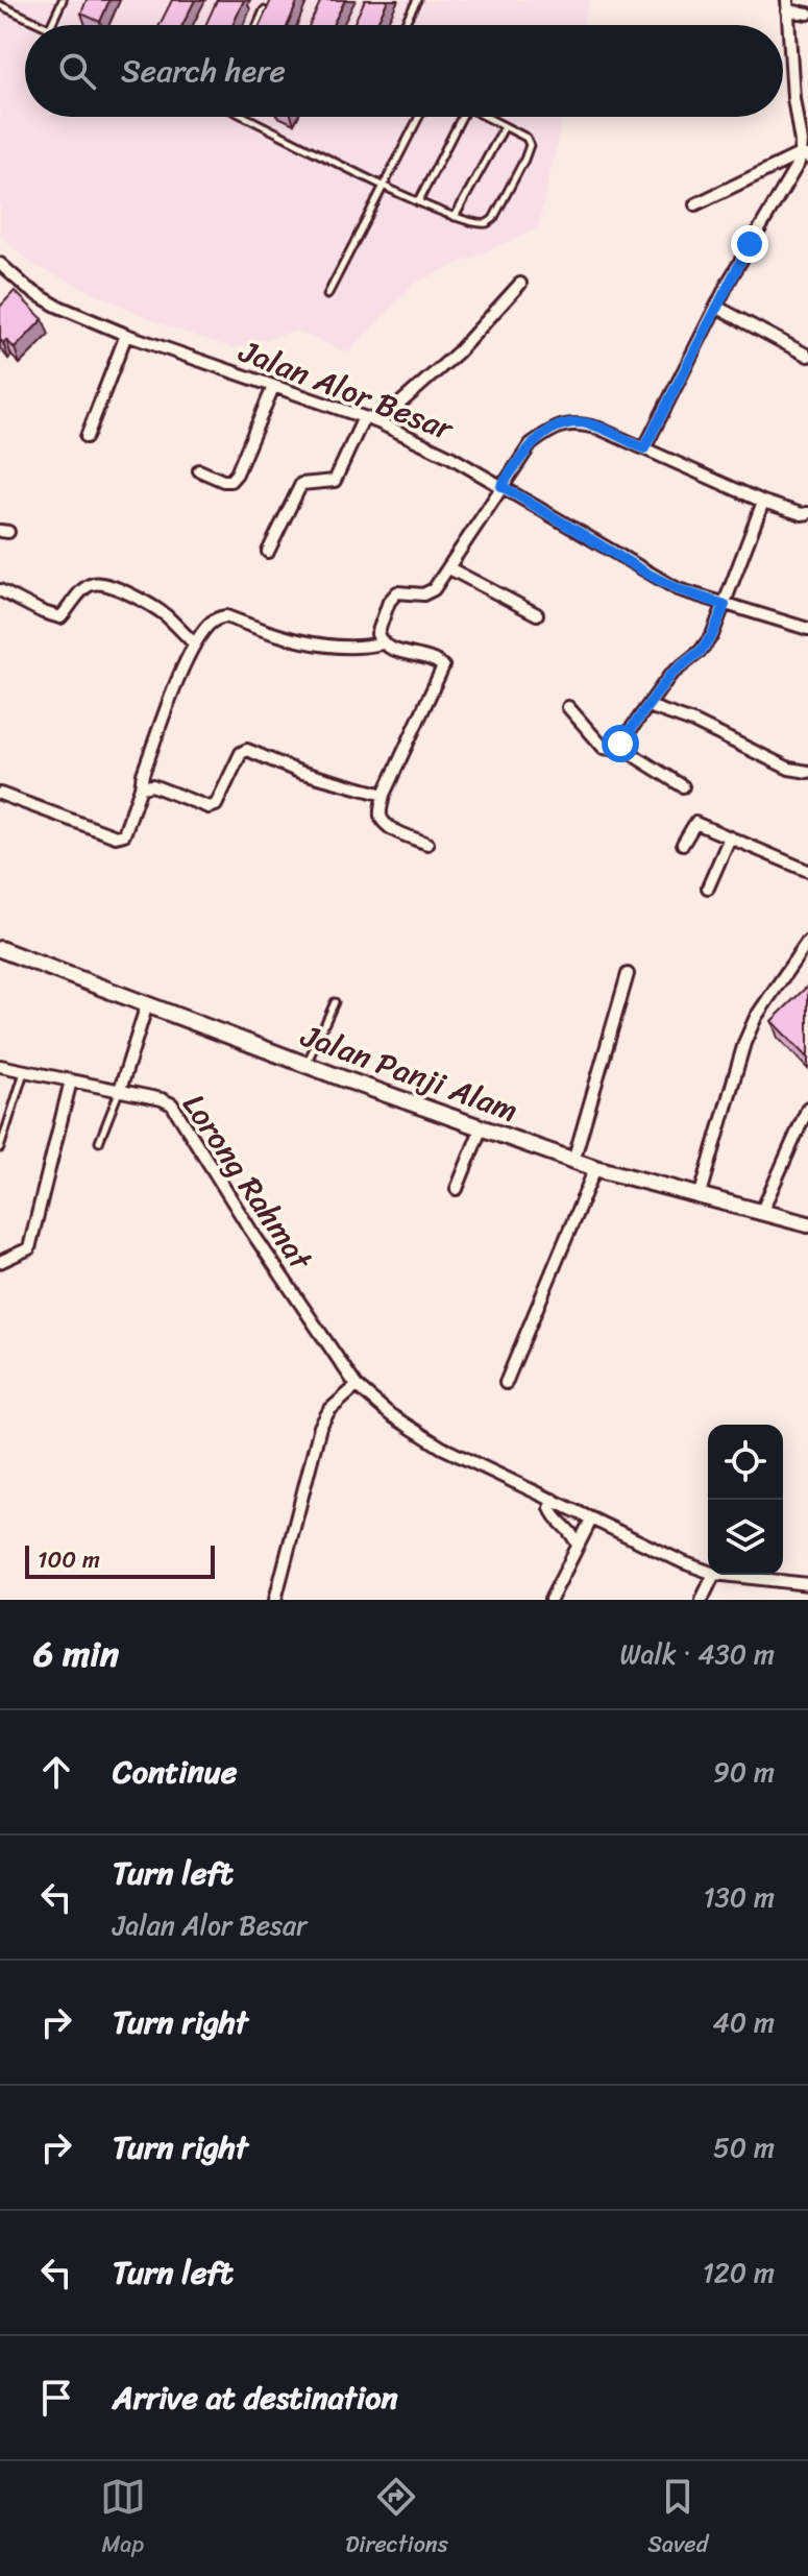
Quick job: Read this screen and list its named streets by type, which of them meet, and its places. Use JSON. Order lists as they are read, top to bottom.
{
  "streets": {
    "main road": ["Jalan Panji Alam"],
    "street": ["Jalan Alor Besar", "Lorong Rahmat"]
  },
  "scale_bar": "100 m",
  "page": {
    "search": "Search here",
    "scale": "100 m",
    "heading": ["6 min", "Walk · 430 m"],
    "list": [
      ["Continue", "90 m"],
      ["Turn left", "Jalan Alor Besar", "130 m"],
      ["Turn right", "40 m"],
      ["Turn right", "50 m"],
      ["Turn left", "120 m"],
      "Arrive at destination"
    ],
    "nav": ["Map", "Directions", "Saved"]
  }
}
